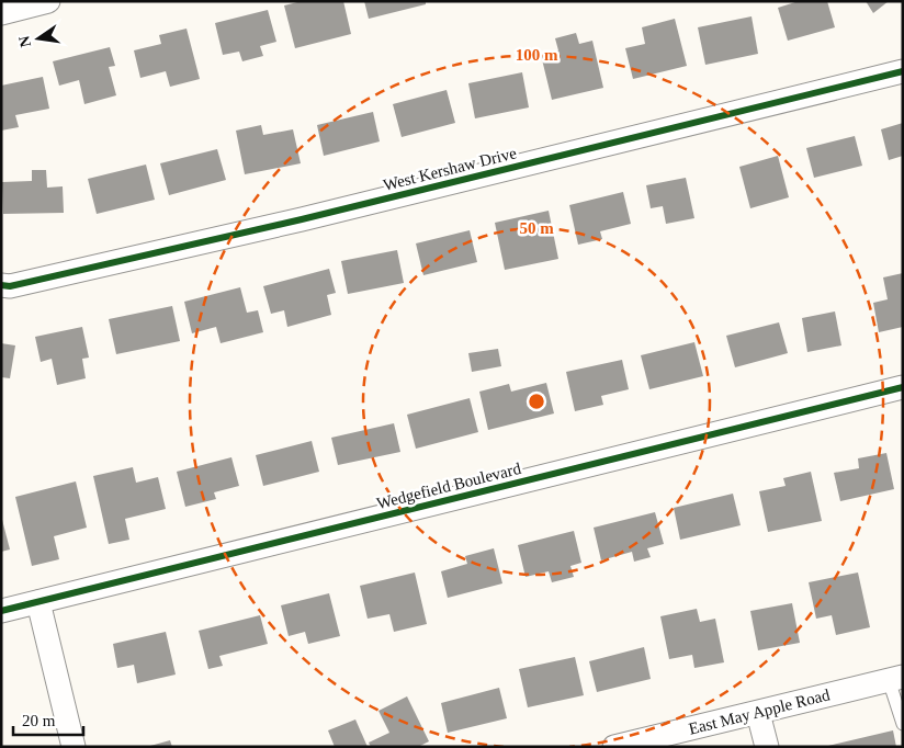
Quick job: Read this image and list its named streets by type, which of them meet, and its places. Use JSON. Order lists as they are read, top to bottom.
{
  "streets": {
    "street": ["West Kershaw Drive", "Wedgefield Boulevard", "East May Apple Road"]
  },
  "scale_bar": "20 m",
  "north": "left",
  "rings": ["100 m", "50 m"]
}
